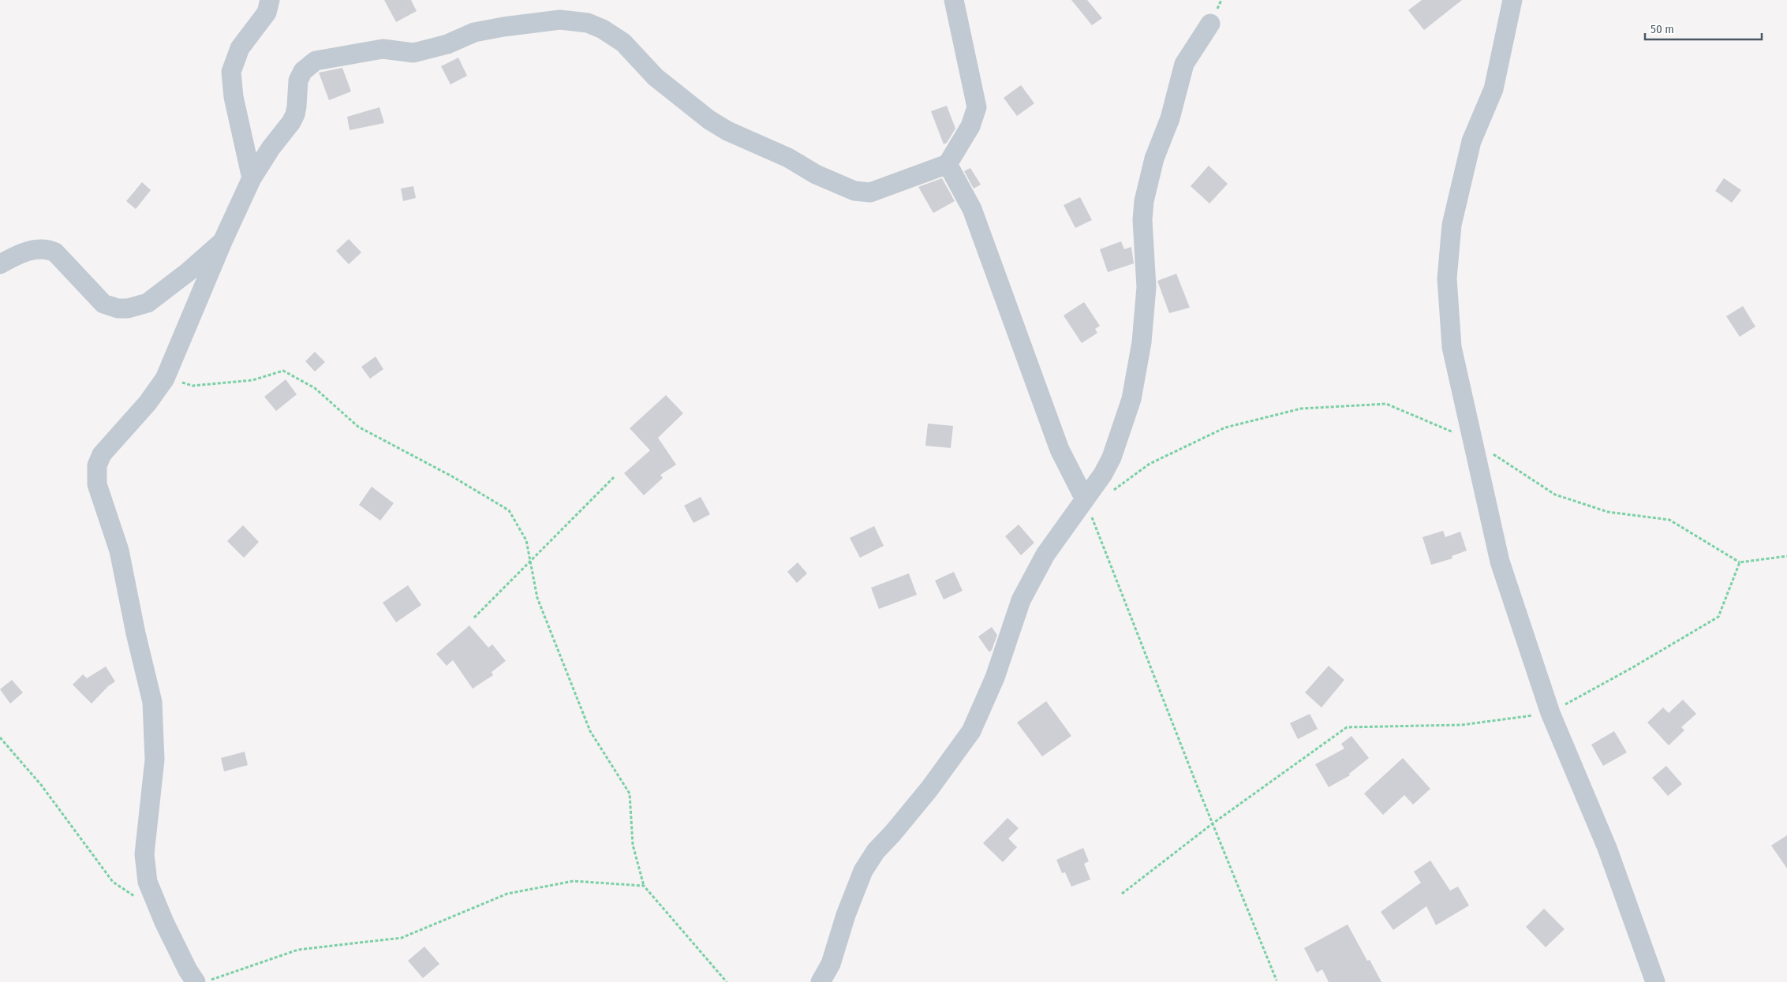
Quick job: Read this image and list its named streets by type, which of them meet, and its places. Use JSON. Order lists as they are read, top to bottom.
{
  "scale_bar": "50 m"
}
